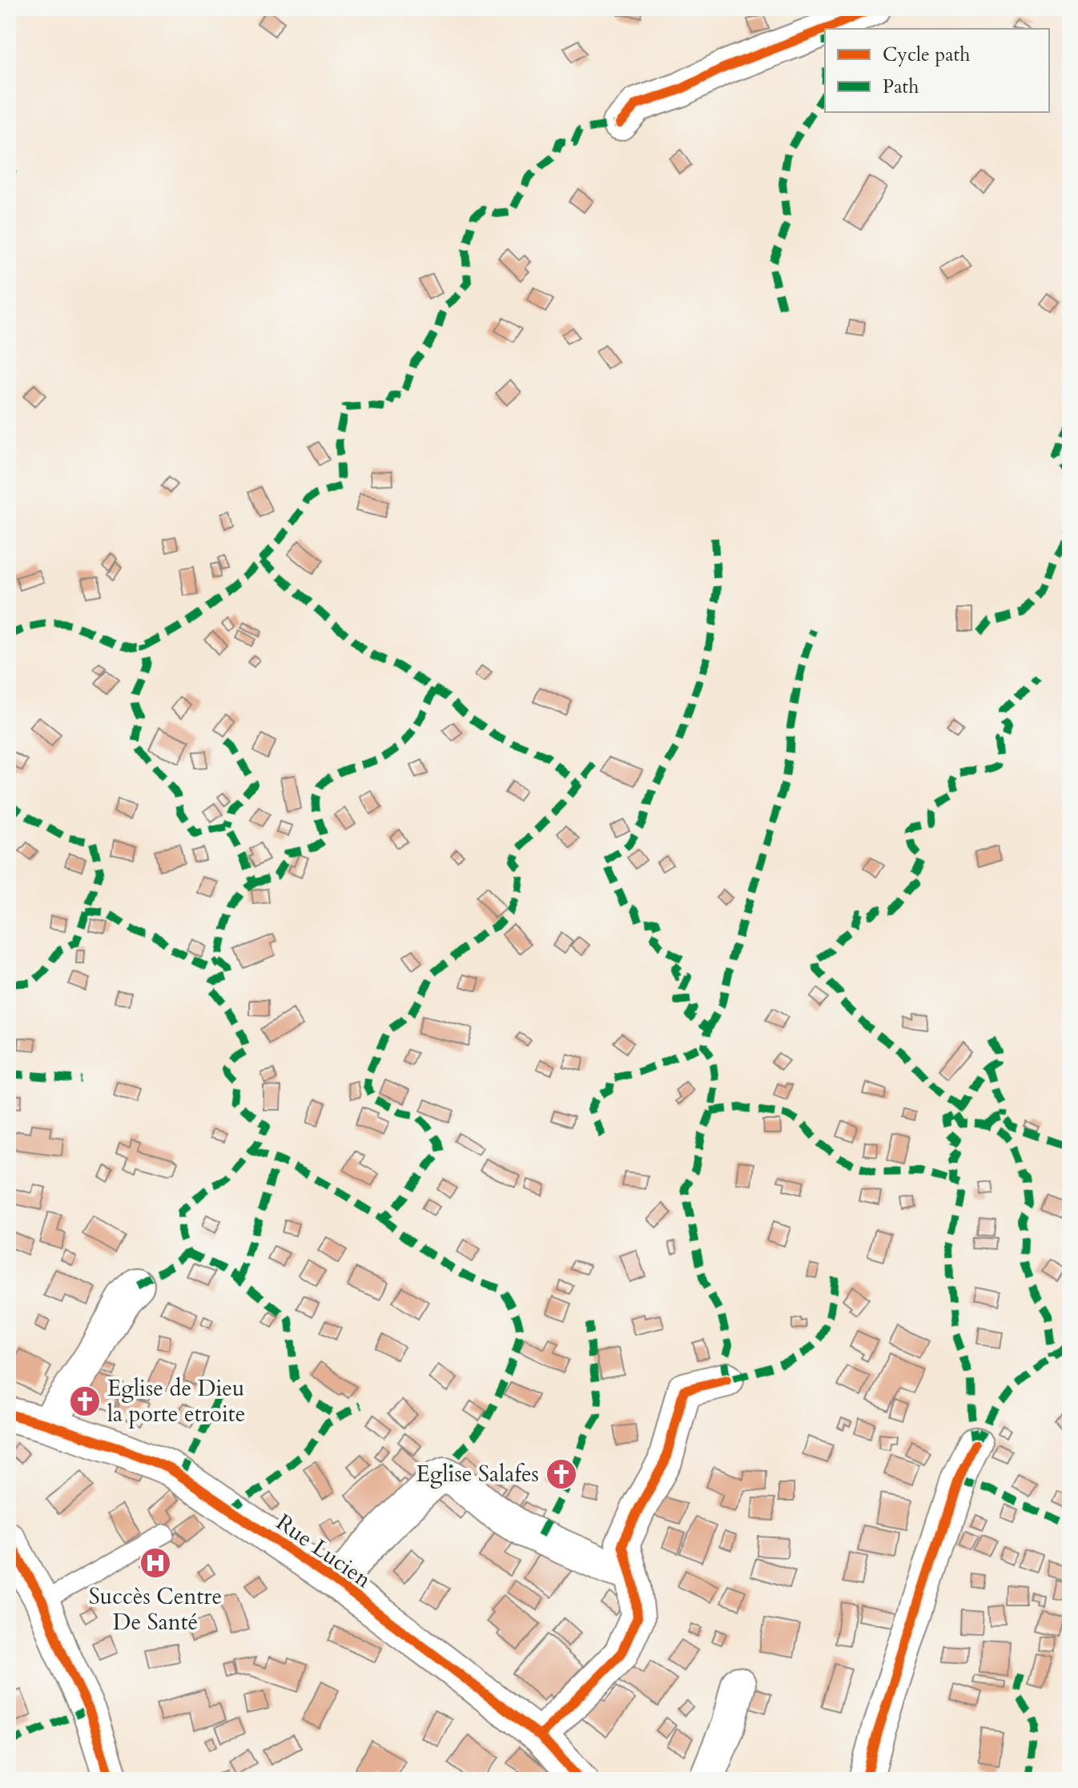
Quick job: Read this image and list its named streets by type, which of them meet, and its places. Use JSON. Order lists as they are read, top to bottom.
{
  "streets": {
    "street": ["Rue Lucien"]
  },
  "places": {
    "church": ["Eglise de Dieu la porte etroite", "Eglise Salafes"],
    "hospital": ["Succès Centre De Santé"]
  },
  "legend": ["Cycle path", "Path"]
}
